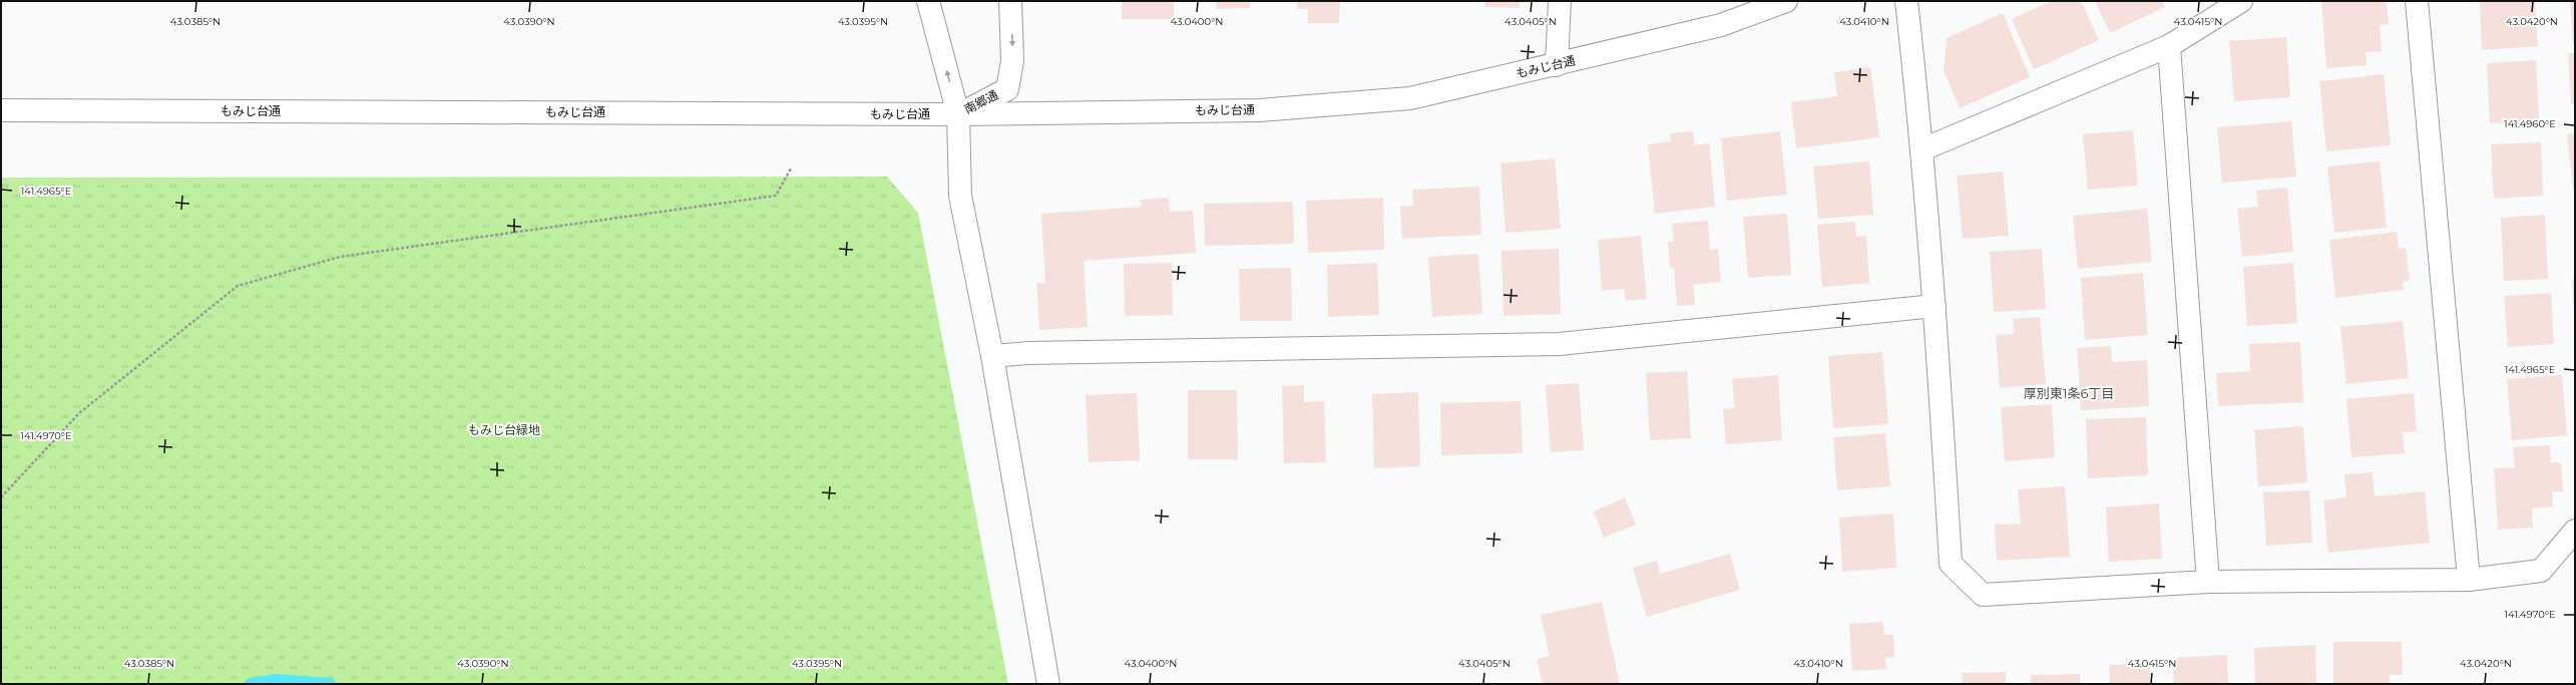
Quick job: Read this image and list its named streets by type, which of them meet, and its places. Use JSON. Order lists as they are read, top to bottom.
{
  "streets": {
    "street": ["もみじ台通", "南郷通"]
  },
  "crossings": [
    ["もみじ台通", "南郷通"]
  ],
  "districts": ["厚別東1条6丁目"],
  "parks": ["もみじ台緑地"],
  "coordinates": [
    "43.0420°N",
    "43.0385°N",
    "43.0390°N",
    "43.0395°N",
    "43.0400°N",
    "43.0405°N",
    "43.0410°N",
    "43.0415°N",
    "141.4960°E",
    "141.4965°E",
    "141.4970°E"
  ]
}
